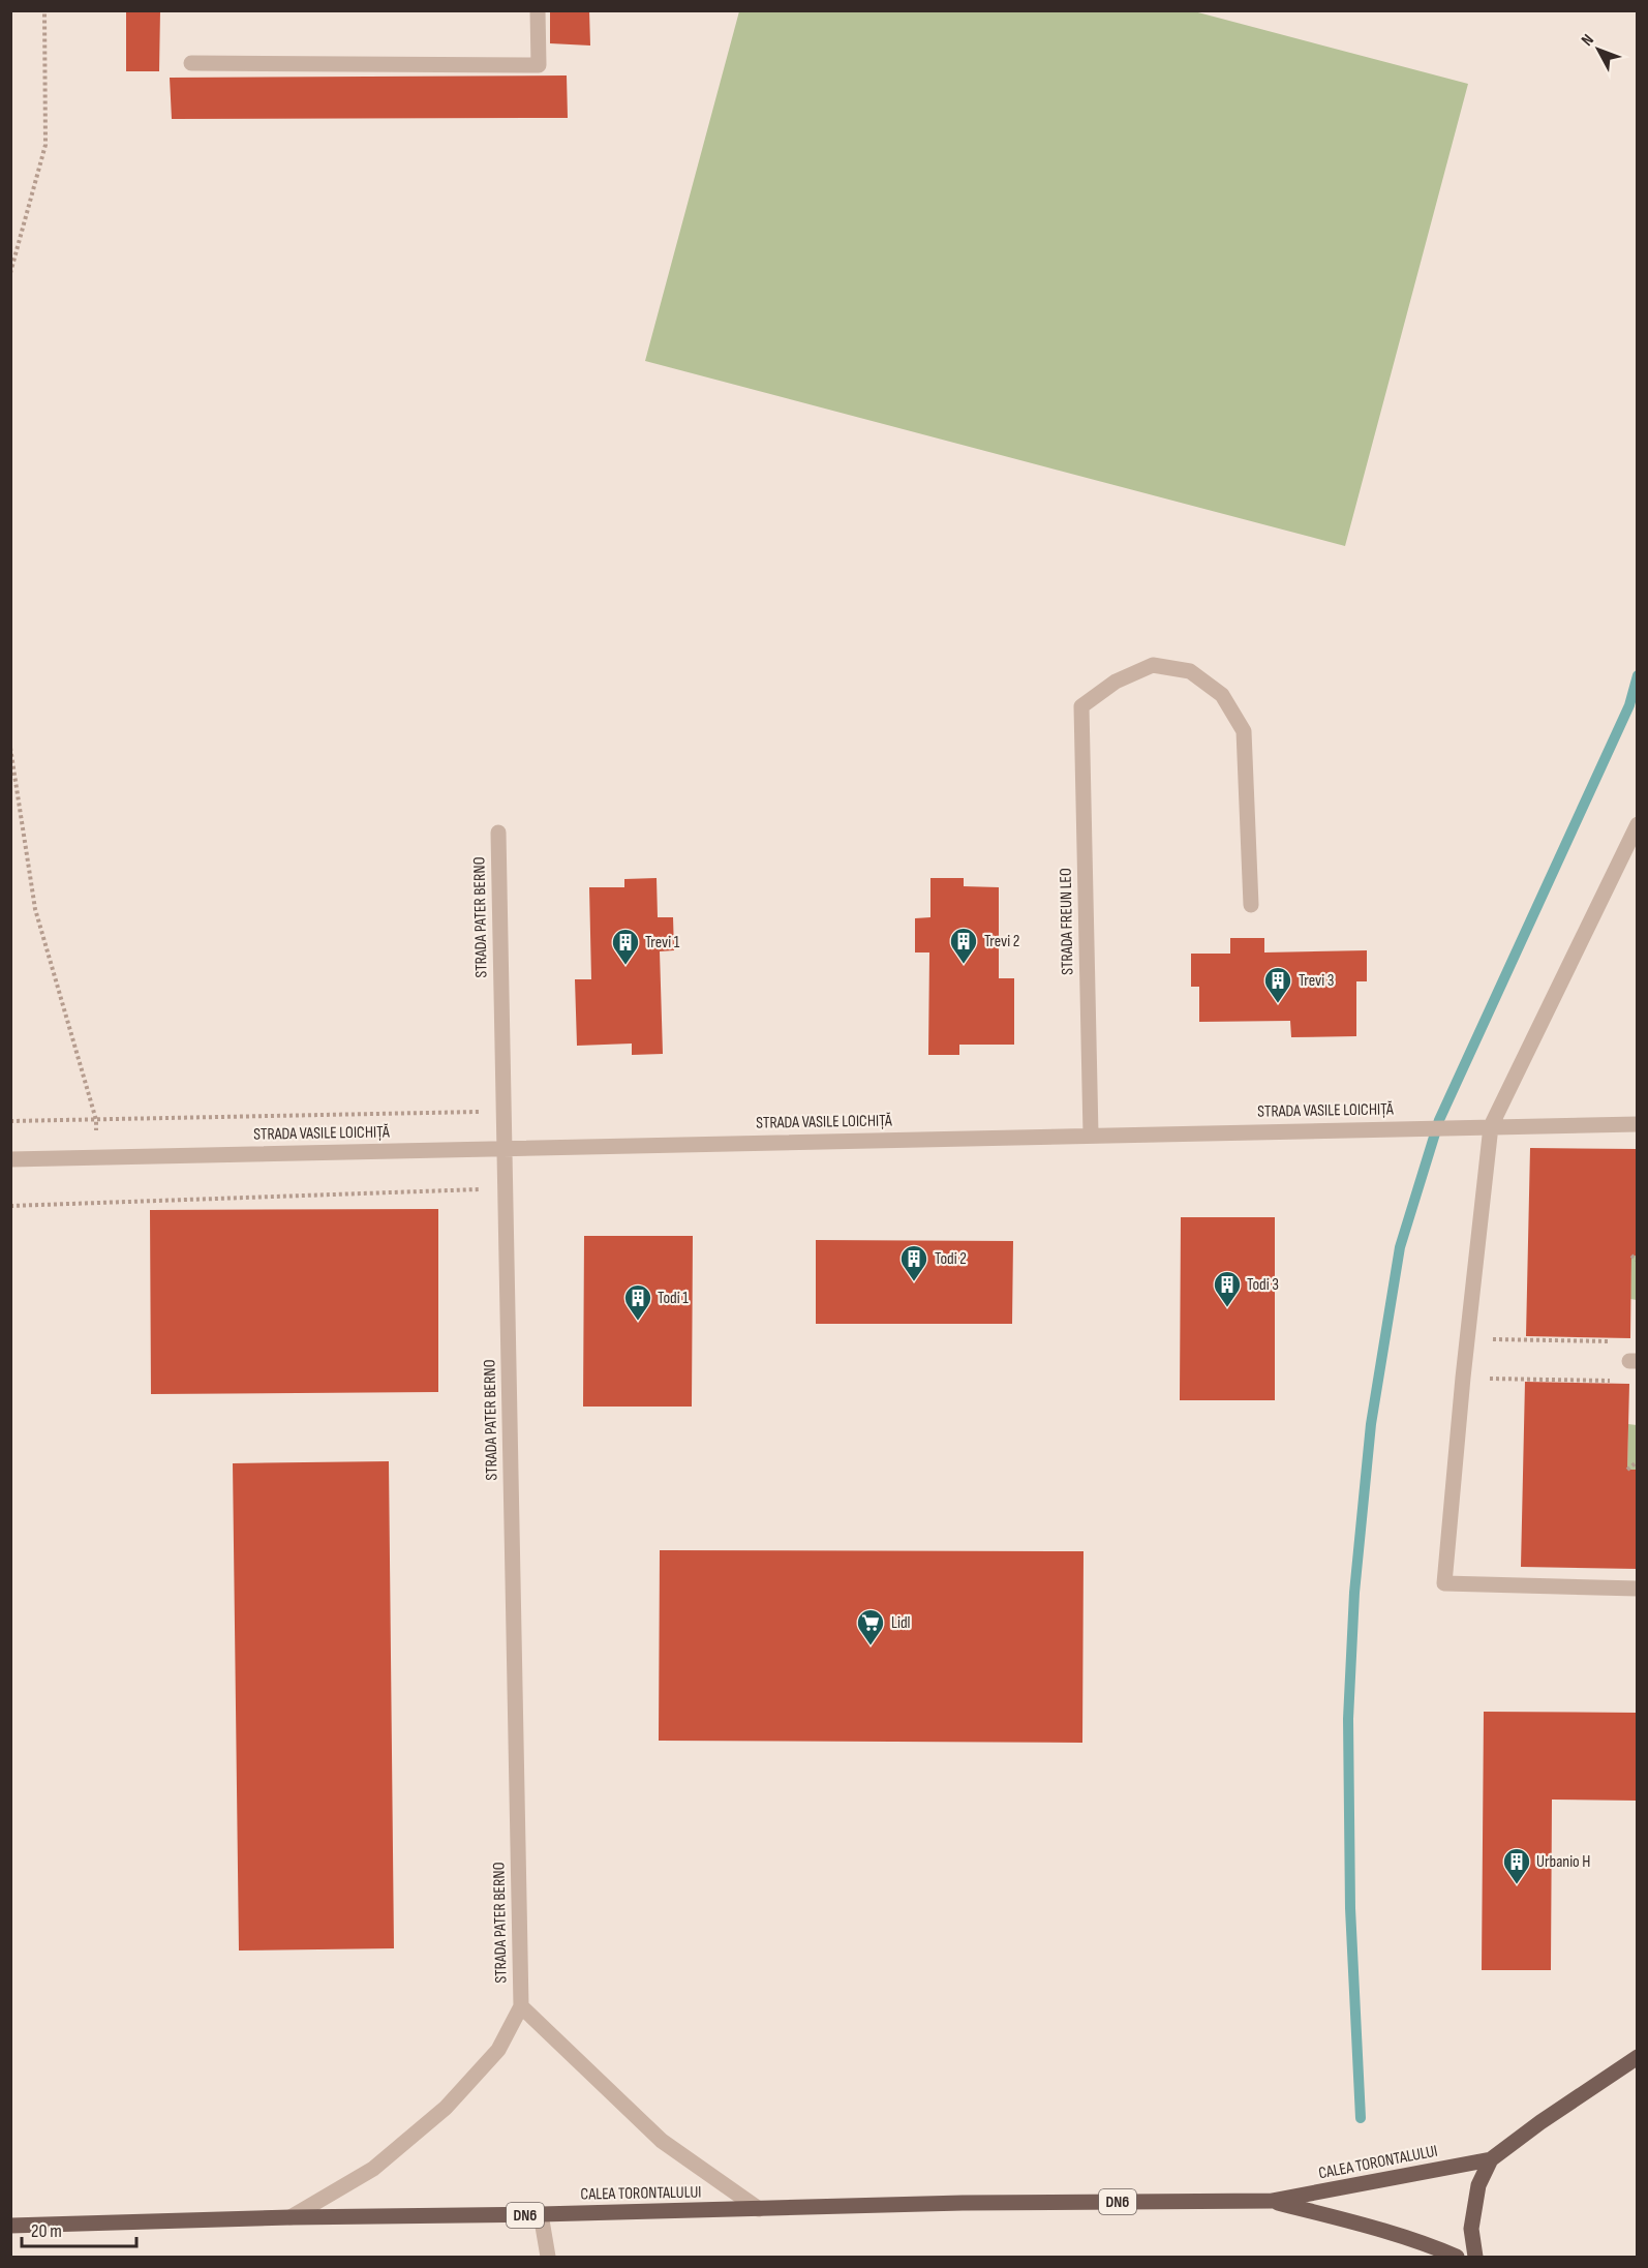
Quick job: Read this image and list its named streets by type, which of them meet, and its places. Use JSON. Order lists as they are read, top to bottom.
{
  "streets": {
    "main road": ["CALEA TORONTALULUI", "DN6"],
    "street": ["STRADA PATER BERNO", "STRADA FREUN LEO", "STRADA VASILE LOICHIȚĂ"]
  },
  "crossings": [
    ["STRADA PATER BERNO", "STRADA VASILE LOICHIȚĂ"],
    ["STRADA PATER BERNO", "CALEA TORONTALULUI"],
    ["STRADA FREUN LEO", "STRADA VASILE LOICHIȚĂ"],
    ["CALEA TORONTALULUI", "DN6"]
  ],
  "places": {
    "building": [
      "Trevi 2",
      "Trevi 1",
      "Trevi 3",
      "Todi 2",
      "Todi 3",
      "Todi 1",
      "Urbanio H"
    ],
    "supermarket": ["Lidl"]
  },
  "scale_bar": "20 m",
  "north": "top left"
}
